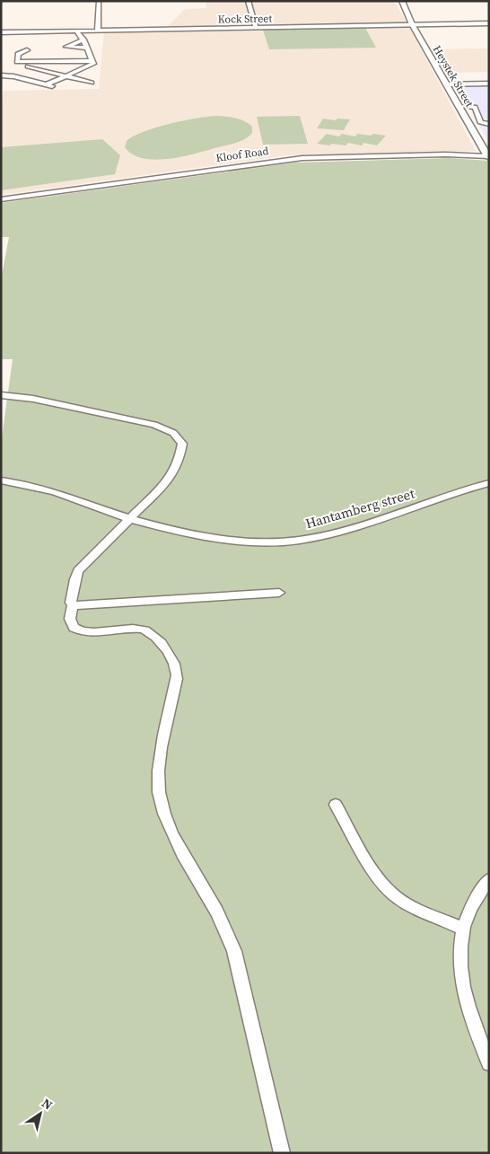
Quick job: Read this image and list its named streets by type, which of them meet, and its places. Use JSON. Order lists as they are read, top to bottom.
{
  "streets": {
    "street": [
      "Kock Street",
      "Heystek Street",
      "Kloof Road",
      "Hantamberg street"
    ]
  },
  "crossings": [
    ["Kock Street", "Heystek Street"],
    ["Heystek Street", "Kloof Road"]
  ],
  "north": "top right"
}
